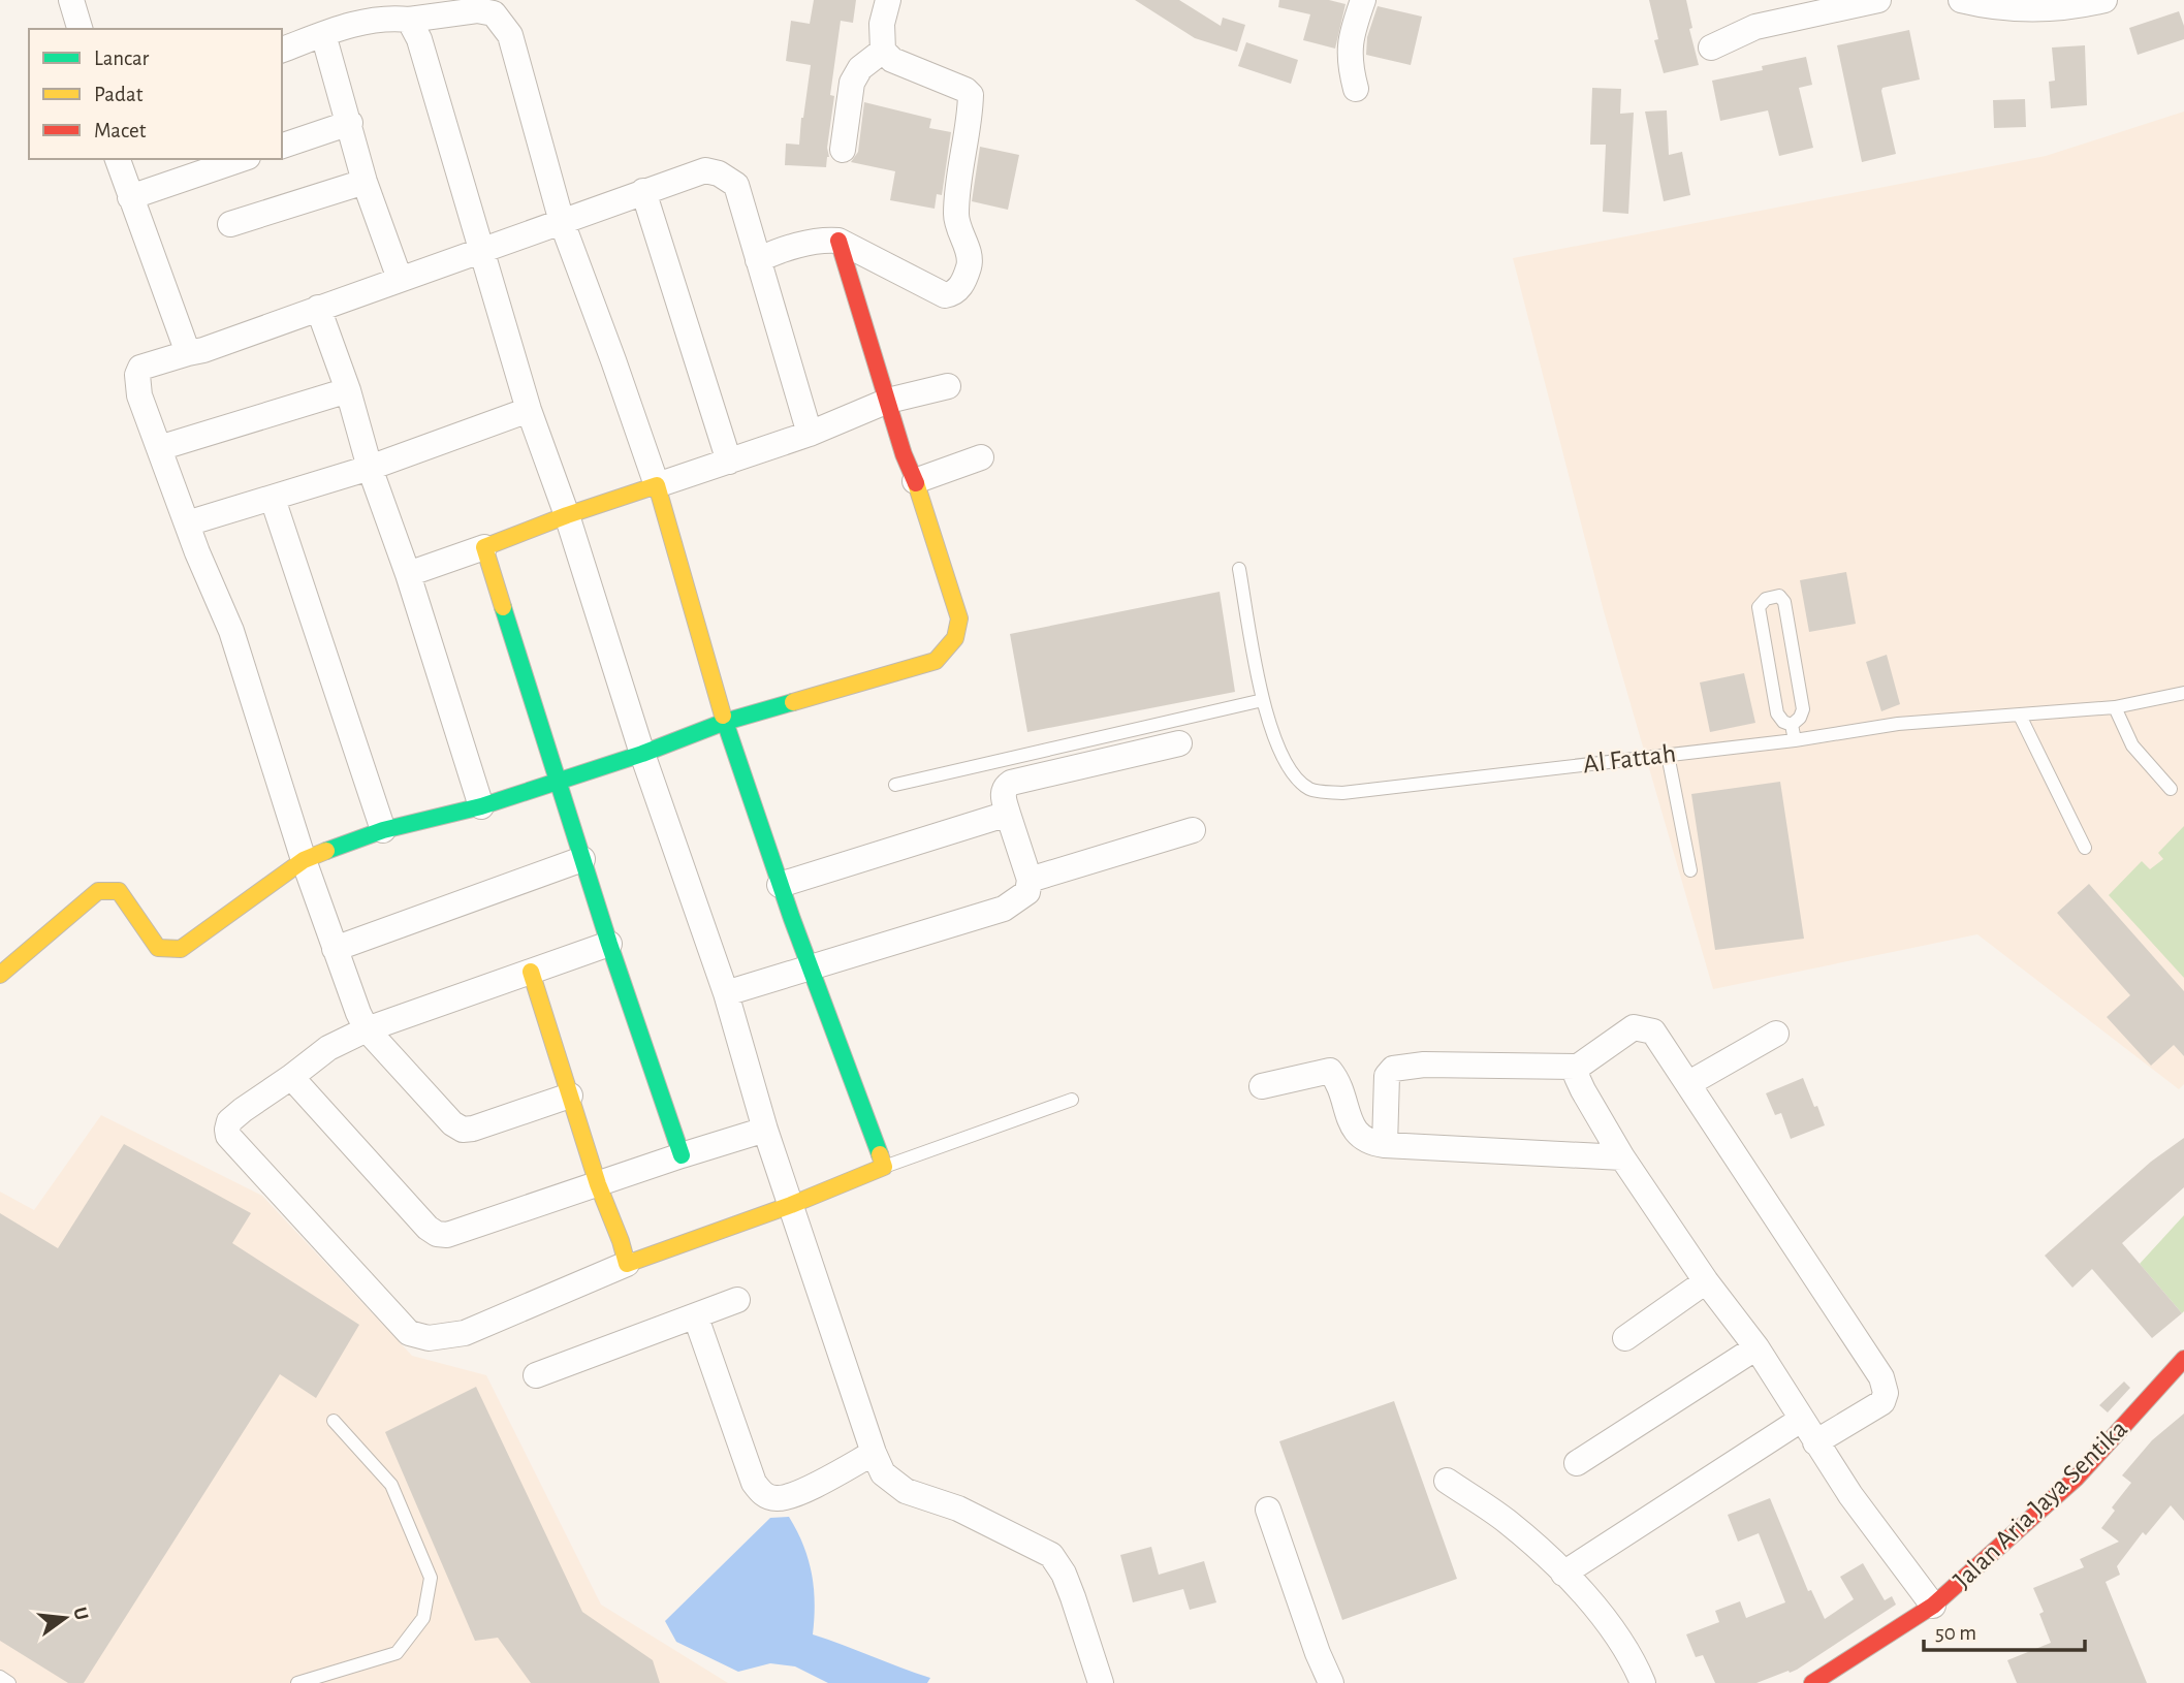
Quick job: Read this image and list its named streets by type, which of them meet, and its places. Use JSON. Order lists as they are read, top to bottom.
{
  "streets": {
    "street": ["Jalan Aria Jaya Sentika"],
    "lane": ["Al Fattah"]
  },
  "legend": ["Lancar", "Padat", "Macet"],
  "scale_bar": "50 m",
  "north": "right"
}
